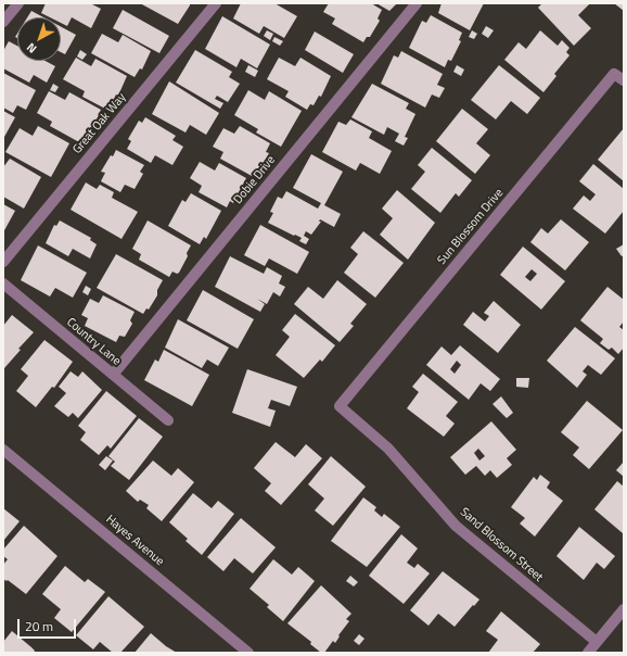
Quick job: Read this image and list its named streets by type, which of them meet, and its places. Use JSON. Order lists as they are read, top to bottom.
{
  "streets": {
    "street": [
      "Great Oak Way",
      "Dobie Drive",
      "Sun Blossom Drive",
      "Country Lane",
      "Hayes Avenue",
      "Sand Blossom Street"
    ]
  },
  "crossings": [
    ["Dobie Drive", "Country Lane"],
    ["Sun Blossom Drive", "Sand Blossom Street"]
  ],
  "scale_bar": "20 m",
  "north": "bottom left"
}
